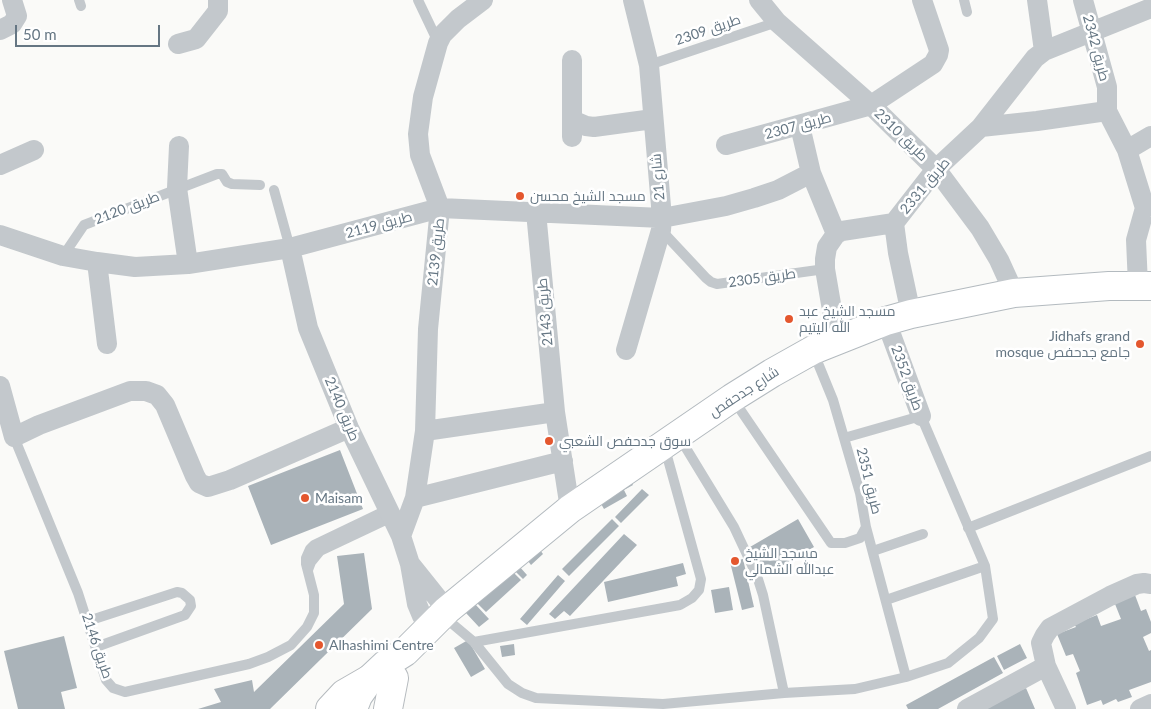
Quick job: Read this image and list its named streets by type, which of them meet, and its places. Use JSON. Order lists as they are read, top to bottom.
{
  "streets": {
    "street": [
      "طريق 2342",
      "طريق 2307",
      "طريق 2310",
      "شارع 21",
      "طريق 2331",
      "طريق 2120",
      "طريق 2119",
      "طريق 2139",
      "طريق 2143",
      "طريق 2352",
      "شارع جدحفص",
      "طريق 2140",
      "طريق 2146"
    ],
    "lane": ["طريق 2309", "طريق 2305", "طريق 2351"]
  },
  "crossings": [
    ["طريق 2309", "طريق 2310"],
    ["طريق 2309", "شارع 21"],
    ["طريق 2342", "شارع جدحفص"],
    ["طريق 2307", "طريق 2310"],
    ["طريق 2310", "طريق 2331"],
    ["طريق 2310", "شارع جدحفص"],
    ["شارع 21", "طريق 2119"],
    ["شارع 21", "طريق 2305"],
    ["طريق 2331", "طريق 2352"],
    ["طريق 2331", "شارع جدحفص"],
    ["طريق 2120", "طريق 2119"],
    ["طريق 2119", "طريق 2139"],
    ["طريق 2119", "طريق 2305"],
    ["طريق 2119", "طريق 2143"],
    ["طريق 2119", "طريق 2140"],
    ["طريق 2143", "شارع جدحفص"],
    ["طريق 2352", "شارع جدحفص"],
    ["طريق 2352", "طريق 2351"],
    ["شارع جدحفص", "طريق 2140"],
    ["شارع جدحفص", "طريق 2351"],
    ["طريق 2140", "طريق 2146"]
  ],
  "places": [
    "مسجد الشيخ محسن",
    "مسجد الشيخ عبد الله اليتيم",
    "Jidhafs grand mosque جامع جدحفص",
    "سوق جدحفص الشعبي",
    "Maisam",
    "مسجد الشيخ عبدالله الشمالي",
    "Alhashimi Centre"
  ],
  "scale_bar": "50 m"
}
